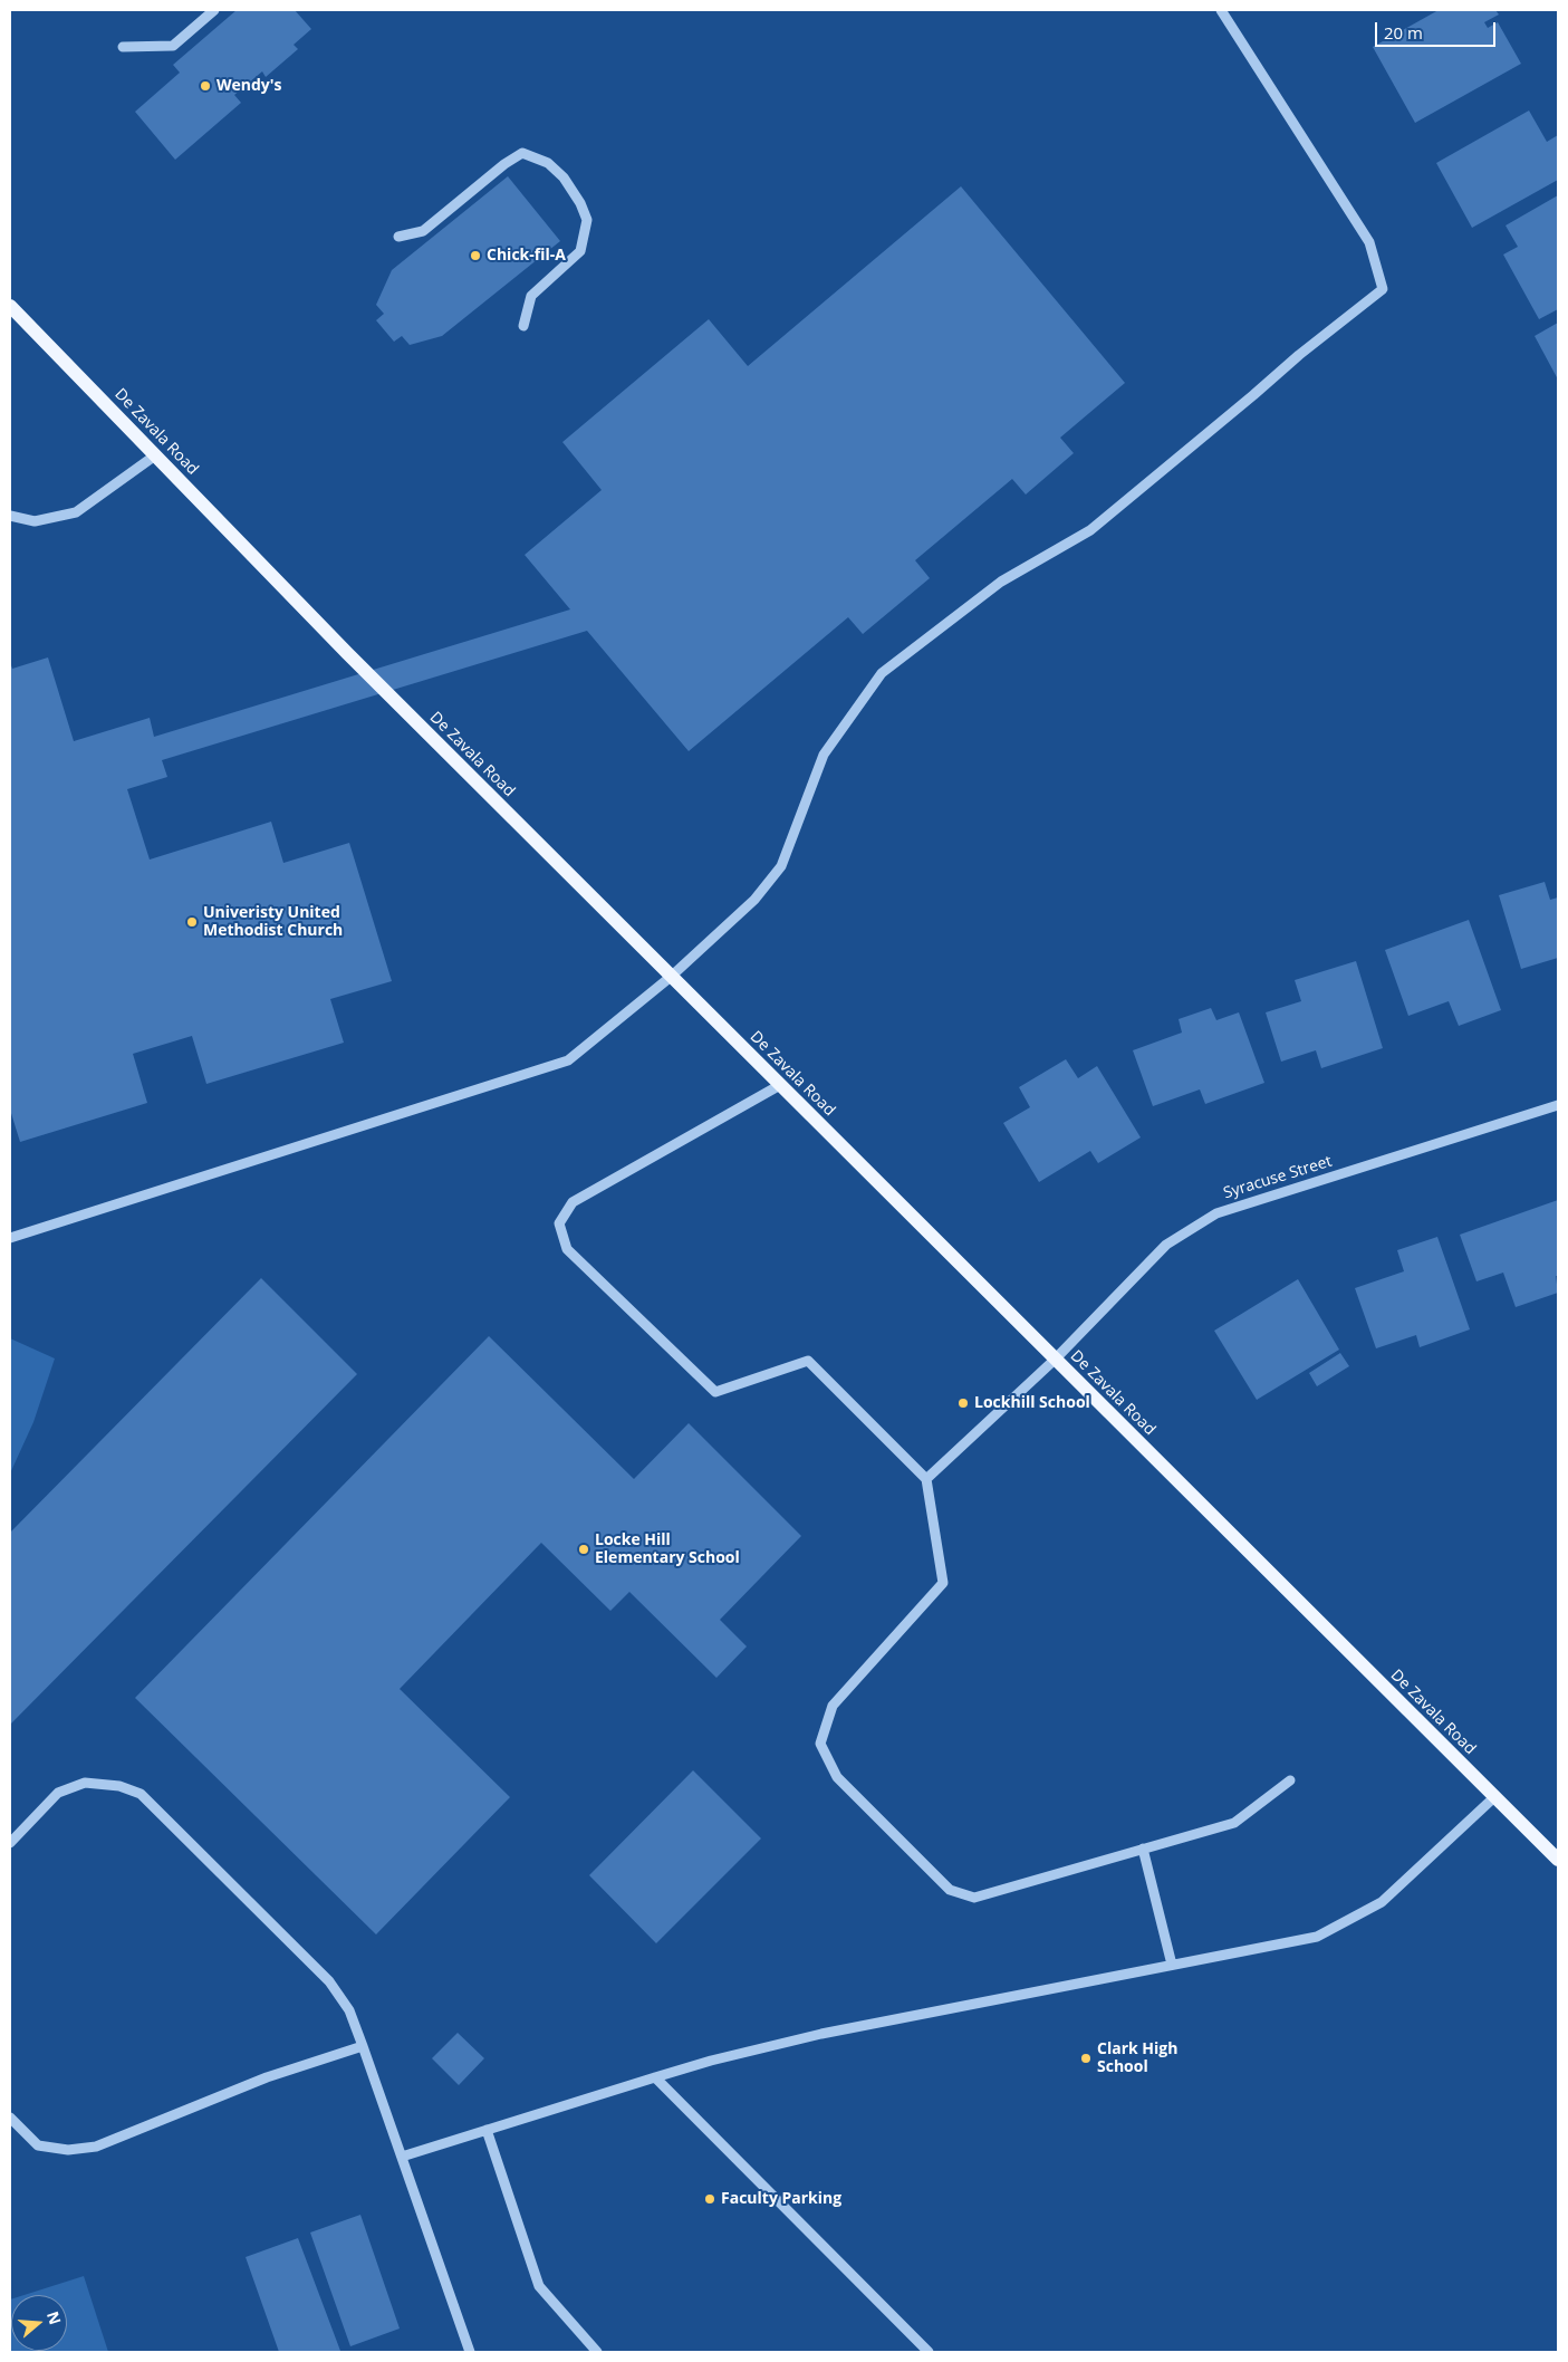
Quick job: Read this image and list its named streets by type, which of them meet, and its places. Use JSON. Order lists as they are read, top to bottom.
{
  "streets": {
    "main road": ["De Zavala Road"],
    "street": ["Syracuse Street"]
  },
  "crossings": [
    ["De Zavala Road", "Syracuse Street"]
  ],
  "places": [
    "Wendy's",
    "Chick-fil-A",
    "Univeristy United Methodist Church",
    "Lockhill School",
    "Locke Hill Elementary School",
    "Clark High School",
    "Faculty Parking"
  ],
  "scale_bar": "20 m",
  "north": "right"
}
